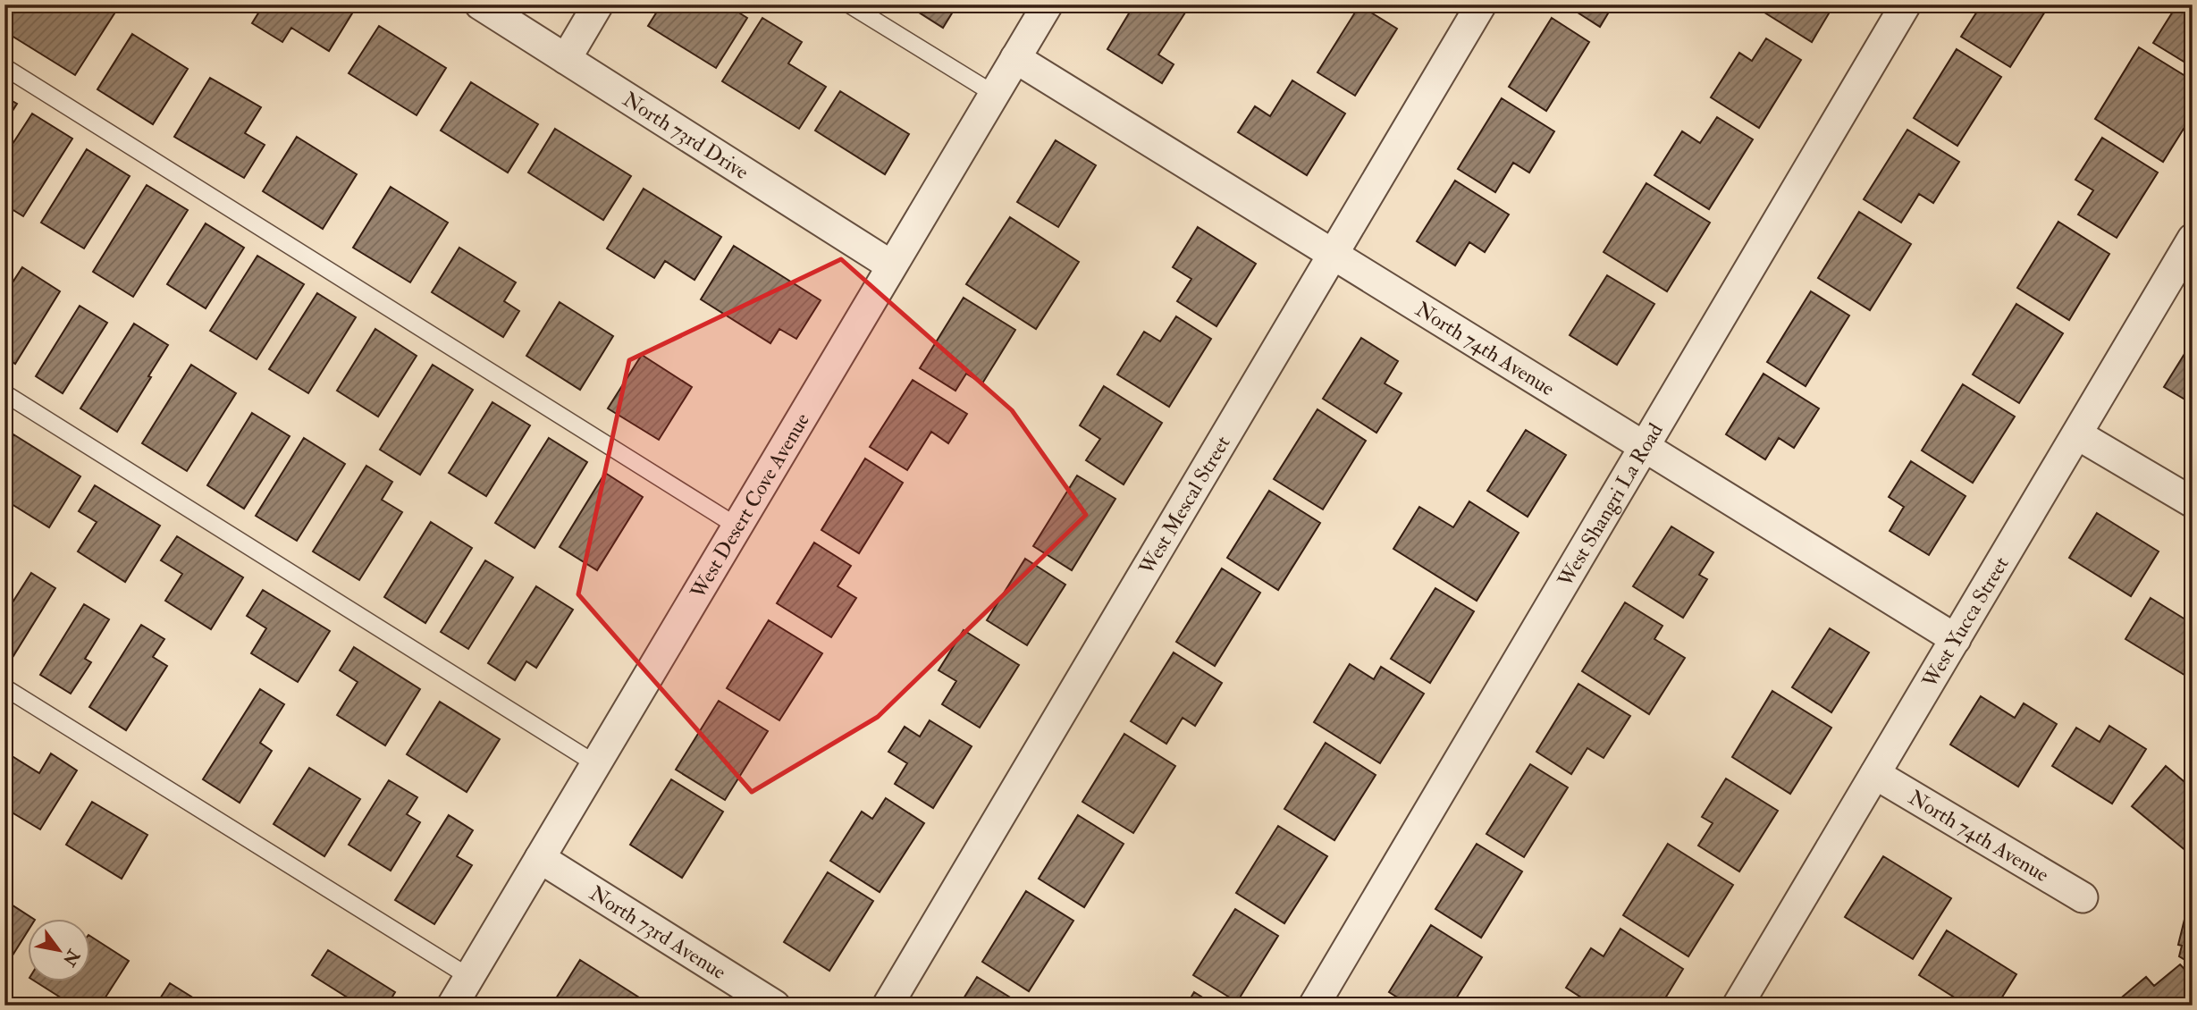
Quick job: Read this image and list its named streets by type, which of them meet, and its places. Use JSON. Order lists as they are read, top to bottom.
{
  "streets": {
    "street": [
      "North 73rd Drive",
      "North 74th Avenue",
      "West Desert Cove Avenue",
      "West Mescal Street",
      "West Shangri La Road",
      "West Yucca Street",
      "North 73rd Avenue"
    ]
  },
  "crossings": [
    ["North 73rd Drive", "West Desert Cove Avenue"],
    ["North 74th Avenue", "West Desert Cove Avenue"],
    ["North 74th Avenue", "West Mescal Street"],
    ["North 74th Avenue", "West Shangri La Road"],
    ["North 74th Avenue", "West Yucca Street"],
    ["West Desert Cove Avenue", "North 73rd Avenue"]
  ],
  "north": "bottom right"
}
